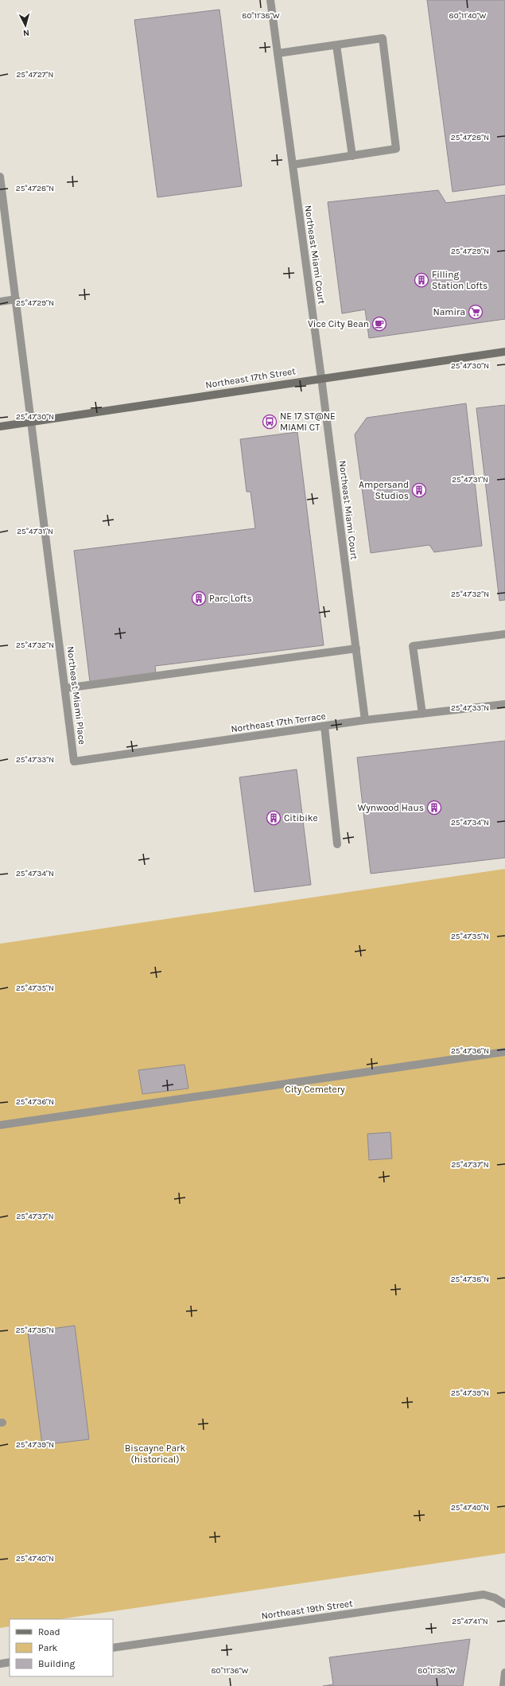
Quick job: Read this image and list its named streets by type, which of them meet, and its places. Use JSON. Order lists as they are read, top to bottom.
{
  "streets": {
    "main road": ["Northeast 17th Street"],
    "street": [
      "Northeast Miami Court",
      "Northeast Miami Place",
      "Northeast 17th Terrace",
      "Northeast 19th Street"
    ]
  },
  "crossings": [
    ["Northeast Miami Court", "Northeast 17th Street"],
    ["Northeast Miami Court", "Northeast 17th Terrace"],
    ["Northeast 17th Street", "Northeast Miami Place"],
    ["Northeast Miami Place", "Northeast 17th Terrace"]
  ],
  "parks": ["City Cemetery", "Biscayne Park (historical)"],
  "places": {
    "building": [
      "Filling Station Lofts",
      "Ampersand Studios",
      "Parc Lofts",
      "Wynwood Haus",
      "Citibike"
    ],
    "supermarket": ["Namira"],
    "cafe": ["Vice City Bean"],
    "bus stop": ["NE 17 ST@NE MIAMI CT"]
  },
  "legend": ["Road", "Park", "Building"],
  "north": "bottom",
  "coordinates": [
    "80°11'38\"W",
    "80°11'40\"W",
    "25°47'27\"N",
    "25°47'28\"N",
    "25°47'29\"N",
    "25°47'30\"N",
    "25°47'31\"N",
    "25°47'32\"N",
    "25°47'33\"N",
    "25°47'34\"N",
    "25°47'35\"N",
    "25°47'36\"N",
    "25°47'37\"N",
    "25°47'38\"N",
    "25°47'39\"N",
    "25°47'40\"N",
    "25°47'41\"N",
    "80°11'36\"W"
  ]
}
